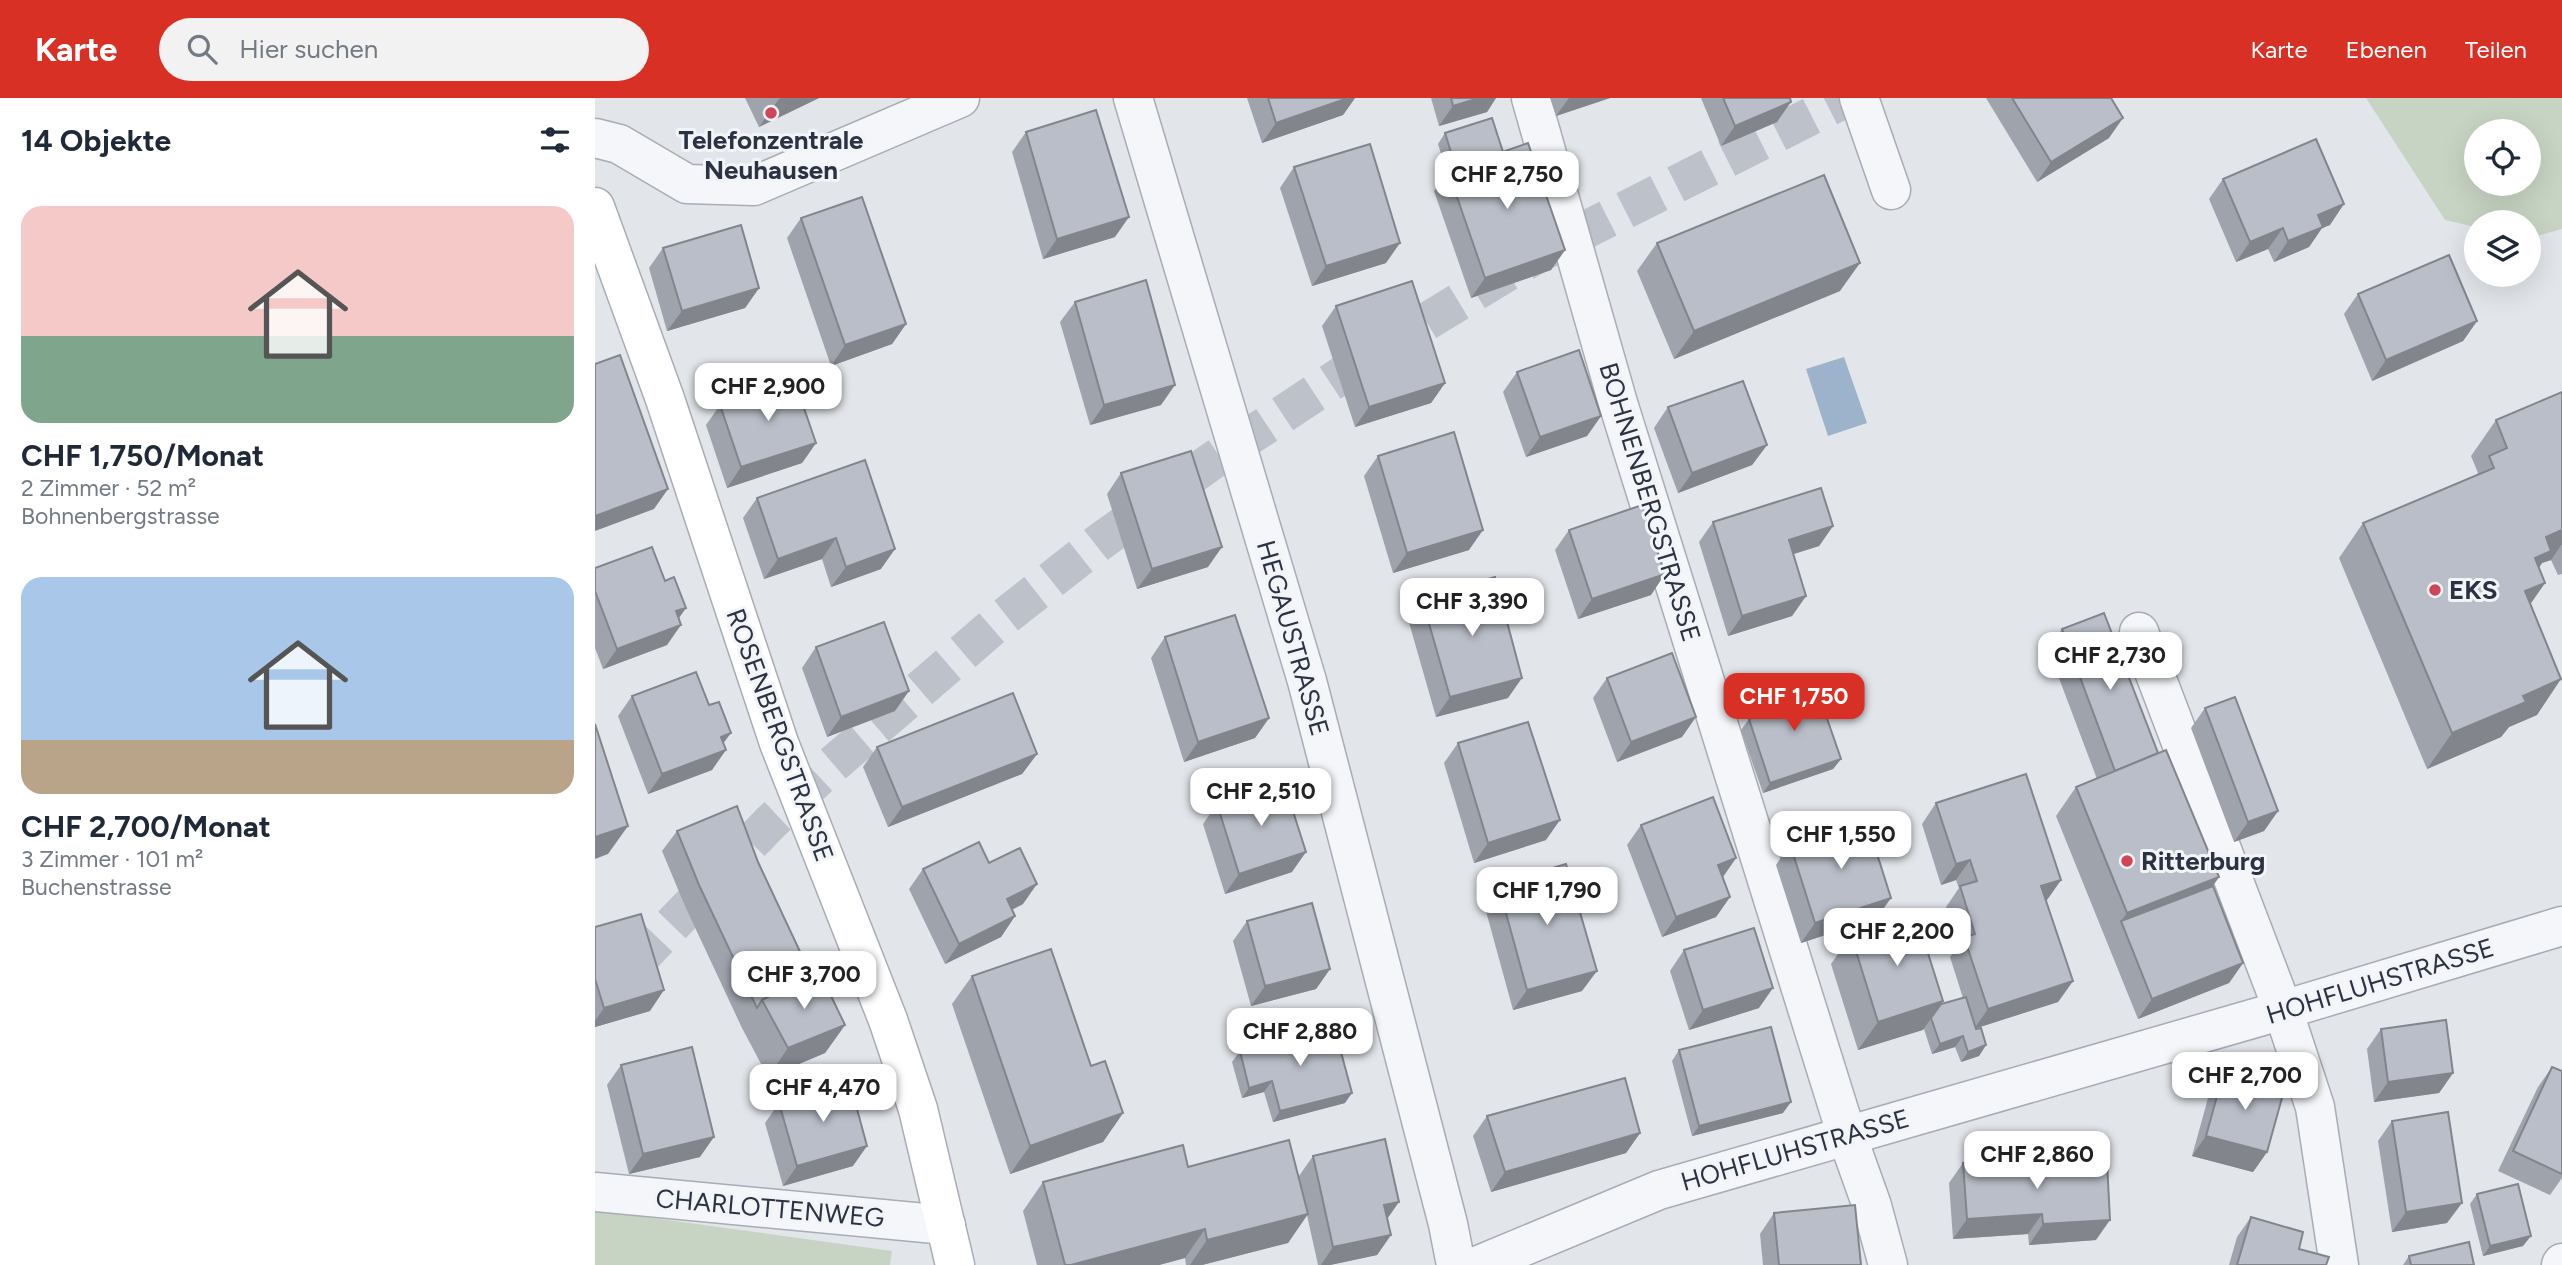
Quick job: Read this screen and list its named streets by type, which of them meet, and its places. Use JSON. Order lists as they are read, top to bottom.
{
  "streets": {
    "street": [
      "BOHNENBERGSTRASSE",
      "HEGAUSTRASSE",
      "ROSENBERGSTRASSE",
      "HOHFLUHSTRASSE",
      "CHARLOTTENWEG"
    ]
  },
  "crossings": [
    ["BOHNENBERGSTRASSE", "HOHFLUHSTRASSE"],
    ["ROSENBERGSTRASSE", "CHARLOTTENWEG"]
  ],
  "places": ["Telefonzentrale Neuhausen", "EKS", "Ritterburg"],
  "page": {
    "header": "Karte",
    "search": "Hier suchen",
    "nav": ["Karte", "Ebenen", "Teilen"],
    "heading": "14 Objekte",
    "price": [
      "CHF 2,750",
      "CHF 2,900",
      "CHF 3,390",
      "CHF 2,730",
      "CHF 1,750",
      "CHF 2,510",
      "CHF 1,550",
      "CHF 1,790",
      "CHF 2,200",
      "CHF 3,700",
      "CHF 2,880",
      "CHF 2,700",
      "CHF 4,470",
      "CHF 2,860"
    ],
    "list": [
      {
        "name": "CHF 1,750/Monat",
        "note": "2 Zimmer · 52 m² · Bohnenbergstrasse"
      },
      {
        "name": "CHF 2,700/Monat",
        "note": "3 Zimmer · 101 m² · Buchenstrasse"
      }
    ]
  }
}
